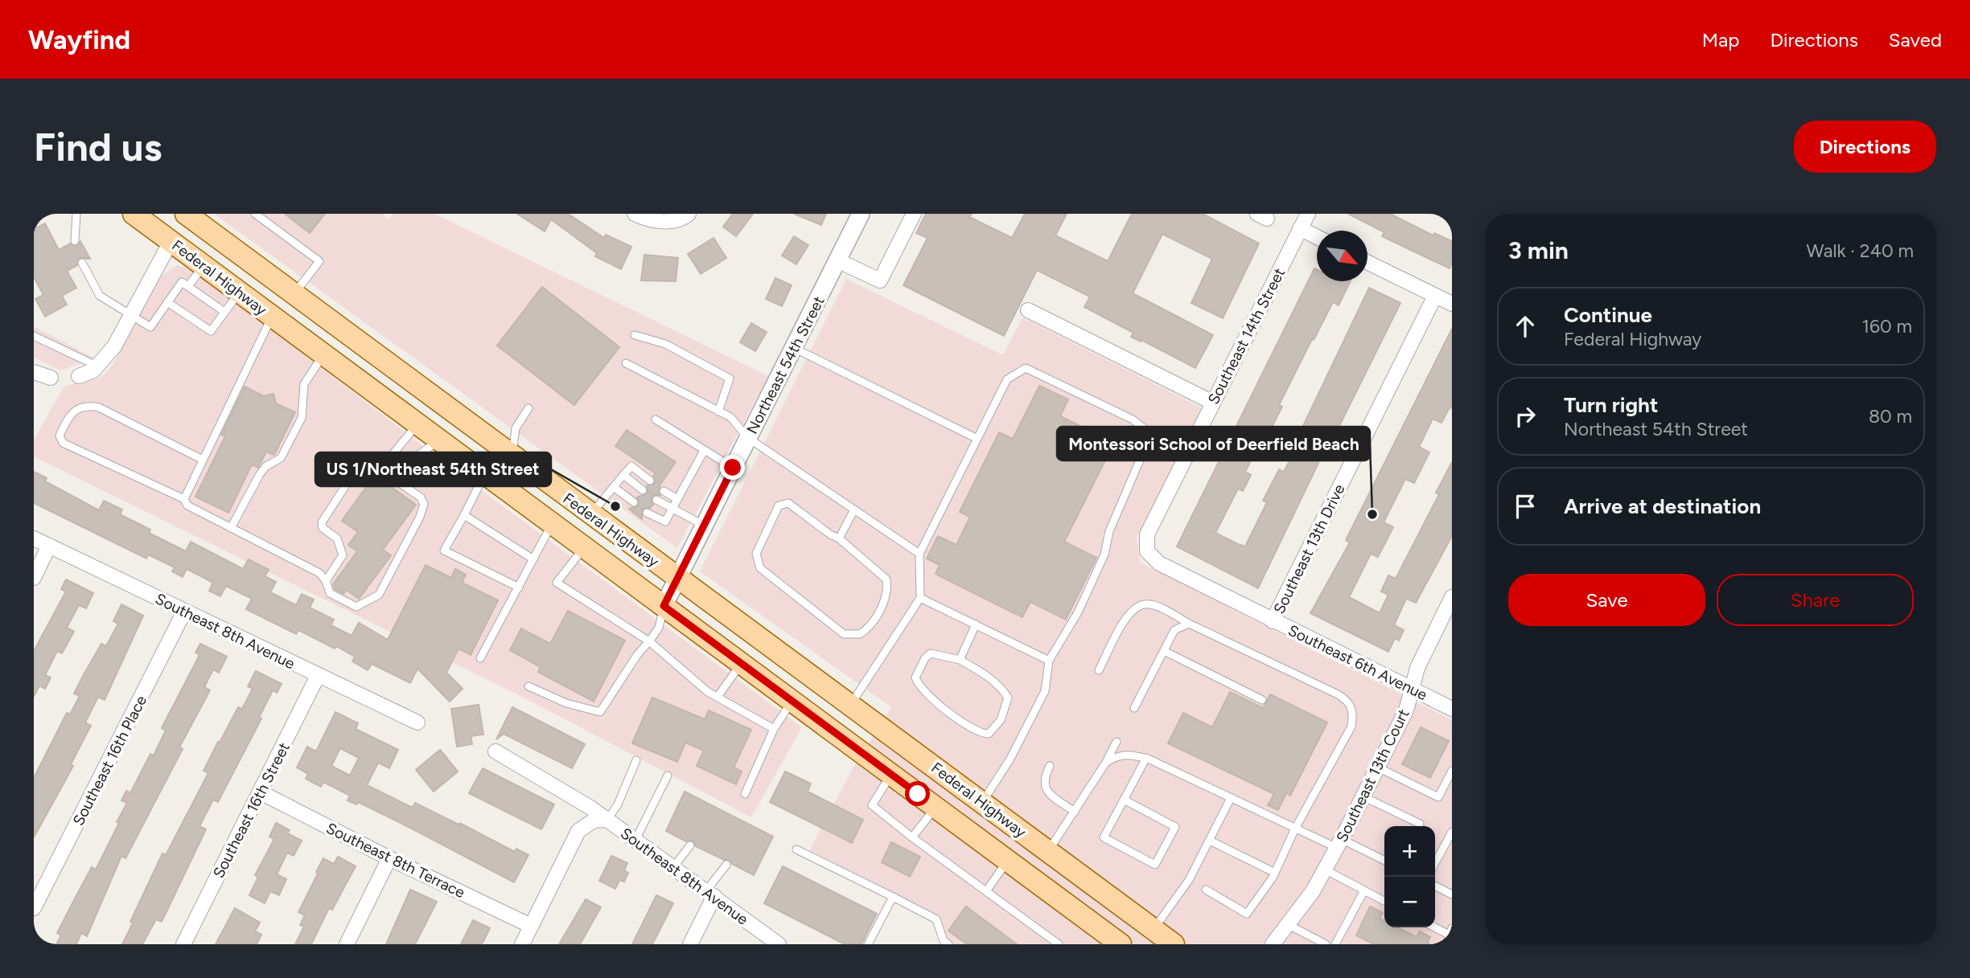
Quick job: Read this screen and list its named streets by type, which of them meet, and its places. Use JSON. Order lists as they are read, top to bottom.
{
  "streets": {
    "main road": ["Federal Highway"],
    "street": [
      "Southeast 14th Street",
      "Northeast 54th Street",
      "Southeast 13th Drive",
      "Southeast 8th Avenue",
      "Southeast 6th Avenue",
      "Southeast 16th Place",
      "Southeast 13th Court",
      "Southeast 16th Street",
      "Southeast 8th Terrace"
    ]
  },
  "crossings": [
    ["Federal Highway", "Northeast 54th Street"],
    ["Southeast 14th Street", "Southeast 6th Avenue"],
    ["Southeast 13th Drive", "Southeast 6th Avenue"],
    ["Southeast 8th Avenue", "Southeast 16th Place"],
    ["Southeast 8th Avenue", "Southeast 16th Street"],
    ["Southeast 6th Avenue", "Southeast 13th Court"],
    ["Southeast 16th Street", "Southeast 8th Terrace"]
  ],
  "places": ["US 1/Northeast 54th Street", "Montessori School of Deerfield Beach"],
  "north": "bottom right",
  "page": {
    "header": "Wayfind",
    "nav": ["Map", "Directions", "Saved"],
    "buttons": [
      "Directions",
      ["Save", "Share"]
    ],
    "title": "Find us",
    "heading": ["3 min", "Walk · 240 m"],
    "list": [
      ["Continue", "Federal Highway", "160 m"],
      ["Turn right", "Northeast 54th Street", "80 m"],
      "Arrive at destination"
    ],
    "map_buttons": ["+", "−"]
  }
}
